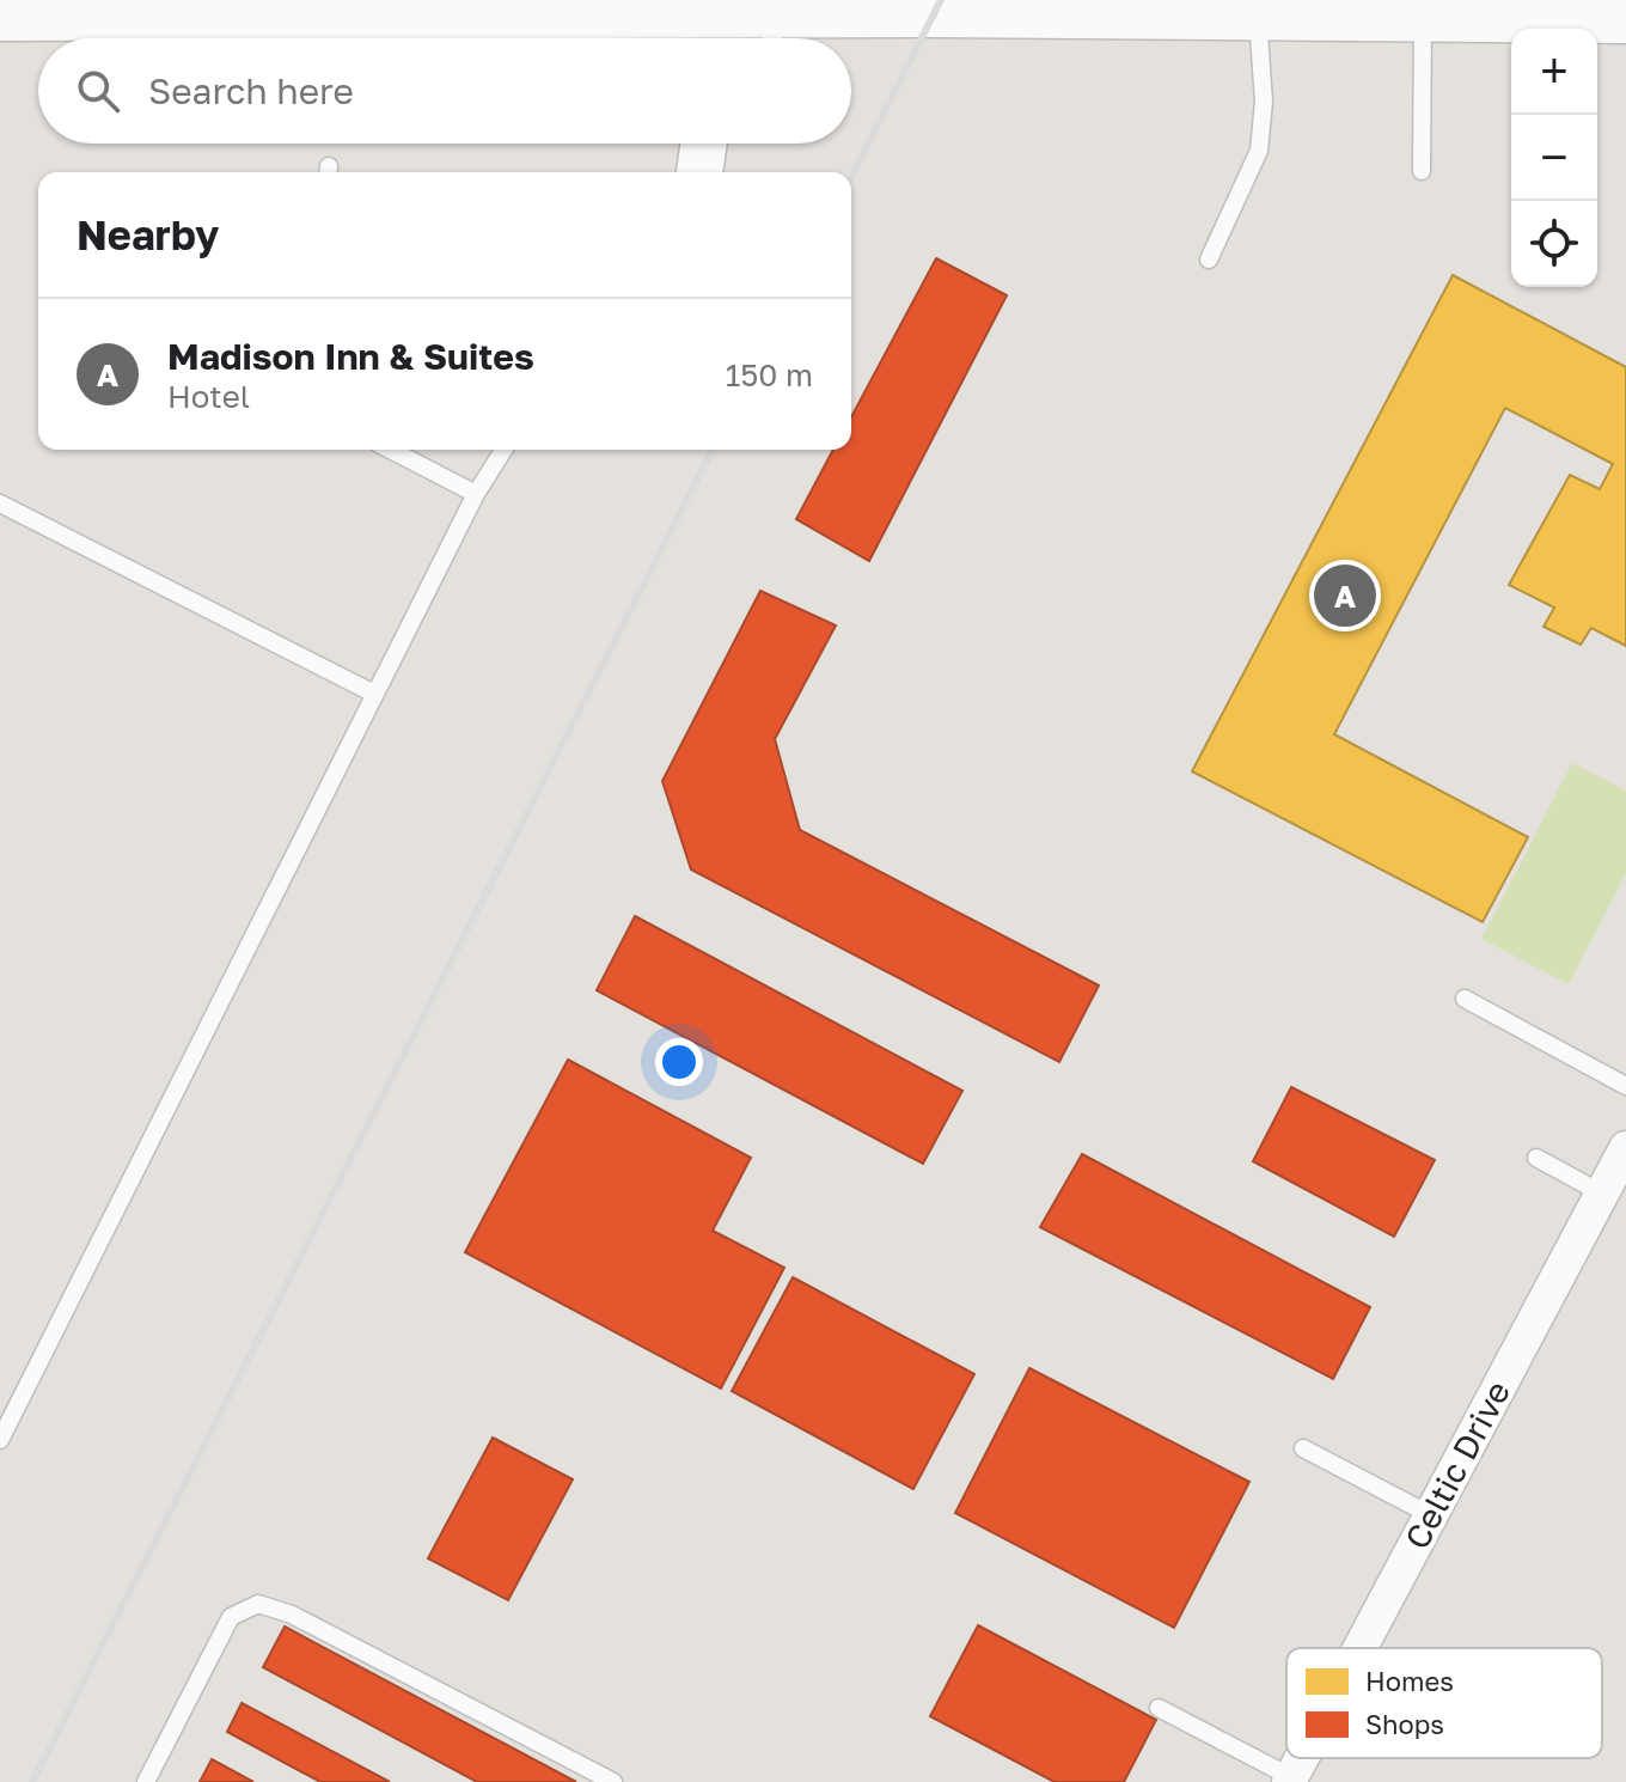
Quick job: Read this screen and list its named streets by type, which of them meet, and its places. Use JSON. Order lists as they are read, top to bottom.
{
  "streets": {
    "street": ["Celtic Drive"]
  },
  "legend": ["Homes", "Shops"],
  "page": {
    "map_buttons": ["+", "−"],
    "search": "Search here",
    "heading": "Nearby",
    "list": [
      {
        "mark": "A",
        "name": "Madison Inn & Suites",
        "note": "Hotel",
        "value": "150 m"
      }
    ],
    "pins": "A"
  }
}
